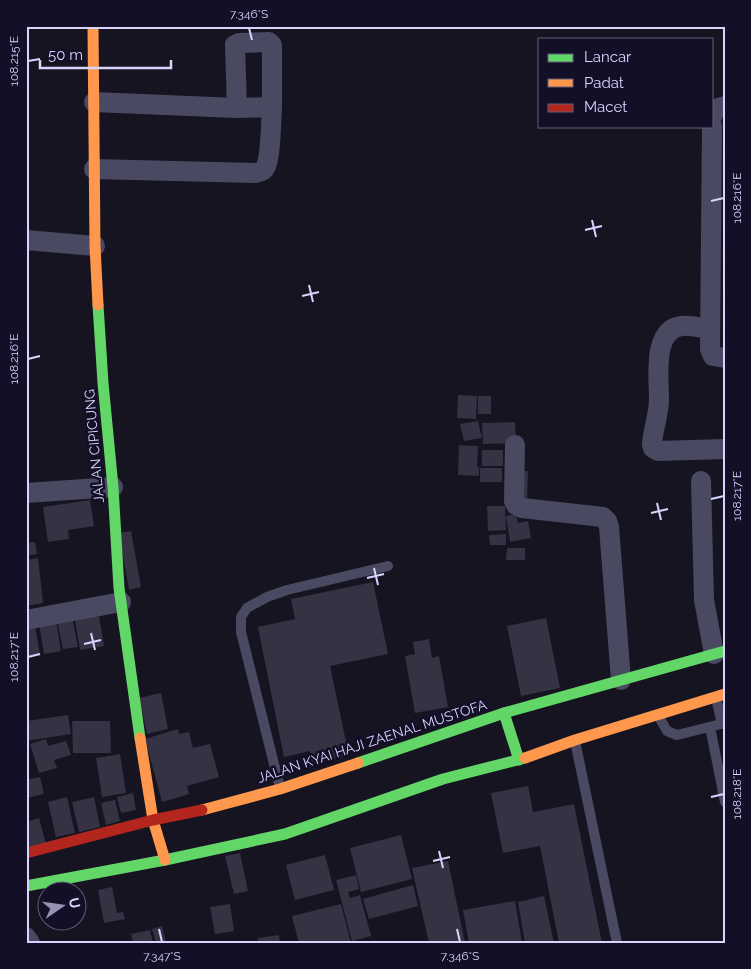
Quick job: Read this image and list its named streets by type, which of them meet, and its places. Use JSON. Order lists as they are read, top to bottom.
{
  "streets": {
    "main road": ["JALAN CIPICUNG", "JALAN KYAI HAJI ZAENAL MUSTOFA"]
  },
  "crossings": [
    ["JALAN CIPICUNG", "JALAN KYAI HAJI ZAENAL MUSTOFA"]
  ],
  "legend": ["Lancar", "Padat", "Macet"],
  "scale_bar": "50 m",
  "north": "right",
  "coordinates": [
    "7.346°S",
    "108.215°E",
    "108.216°E",
    "108.217°E",
    "108.218°E",
    "7.347°S"
  ]
}
